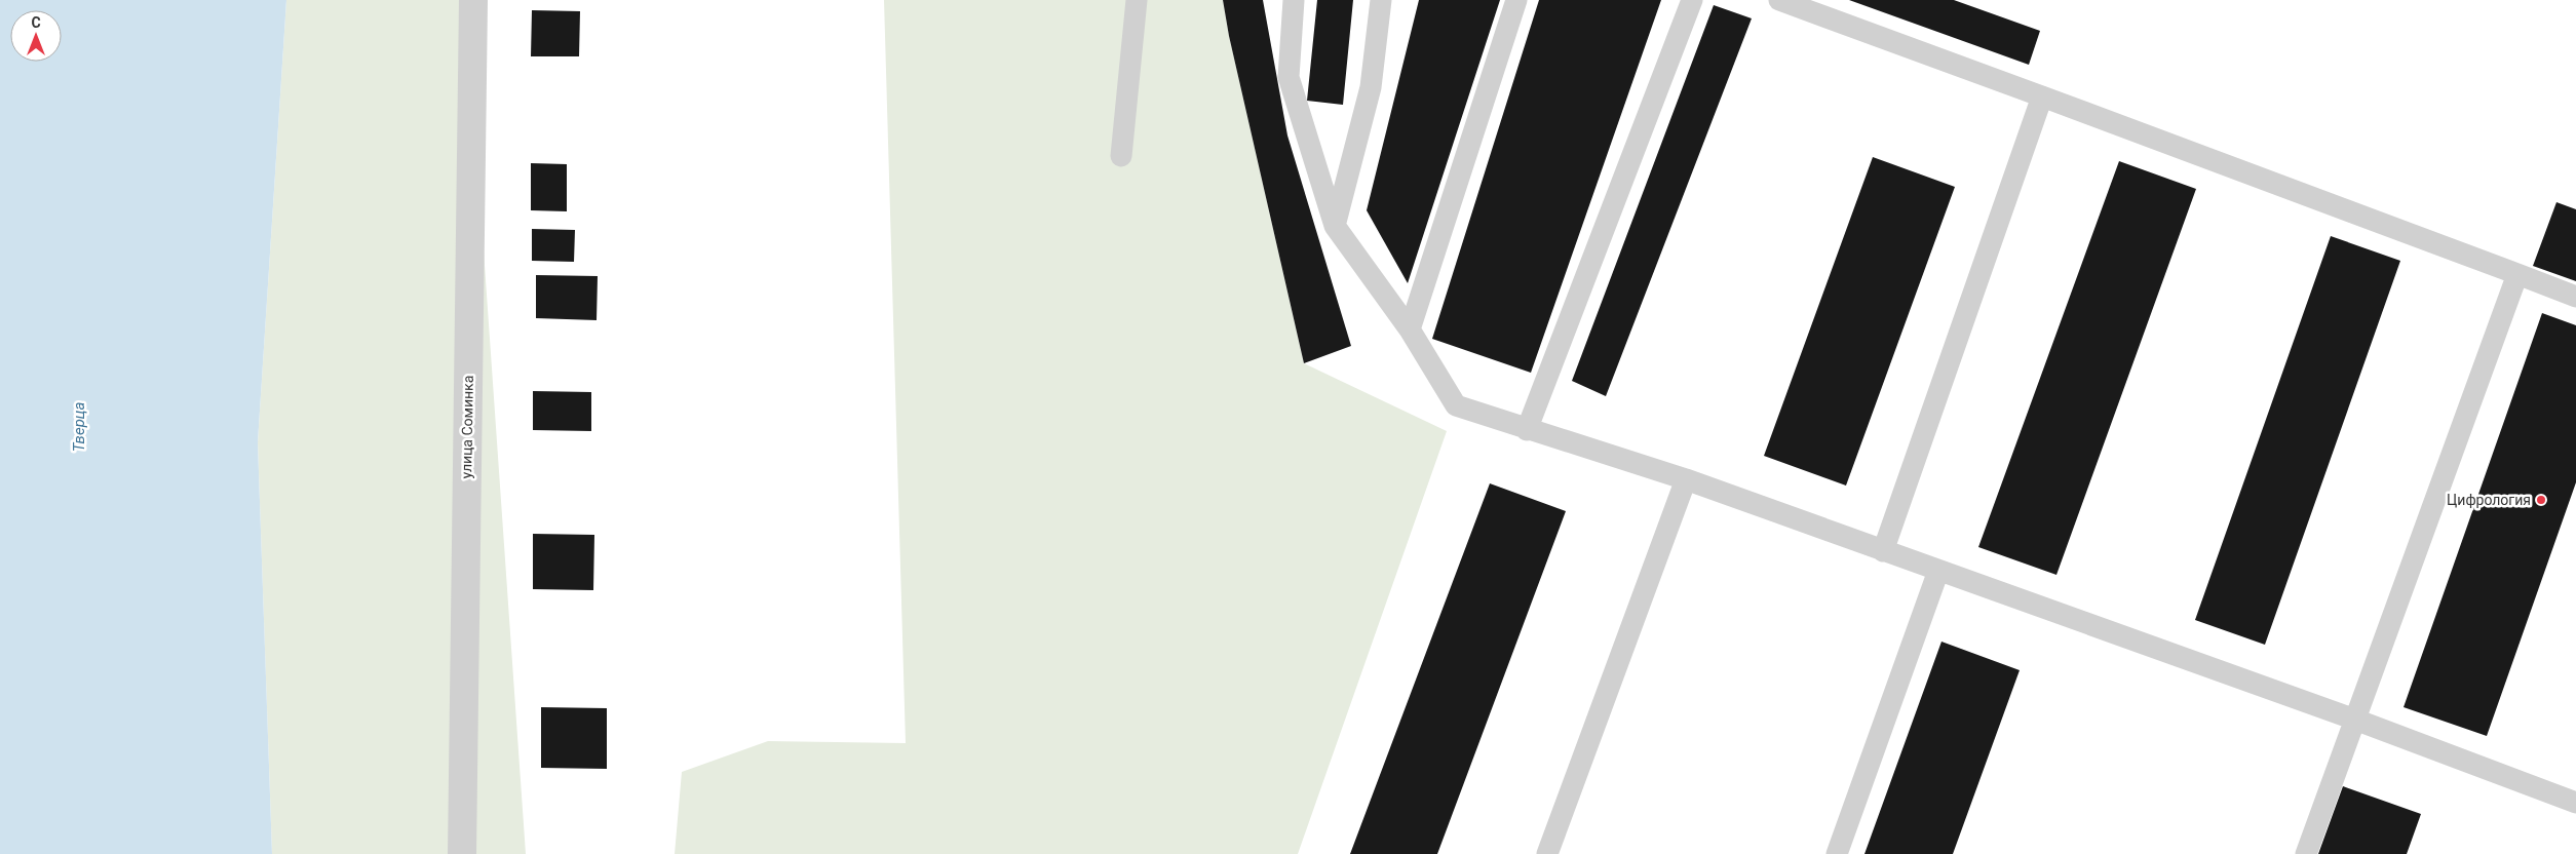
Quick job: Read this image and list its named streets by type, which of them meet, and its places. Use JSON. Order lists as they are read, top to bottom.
{
  "streets": {
    "street": ["улица Соминка"]
  },
  "water": ["Тверца"],
  "places": ["Цифрология"],
  "north": "top"
}
